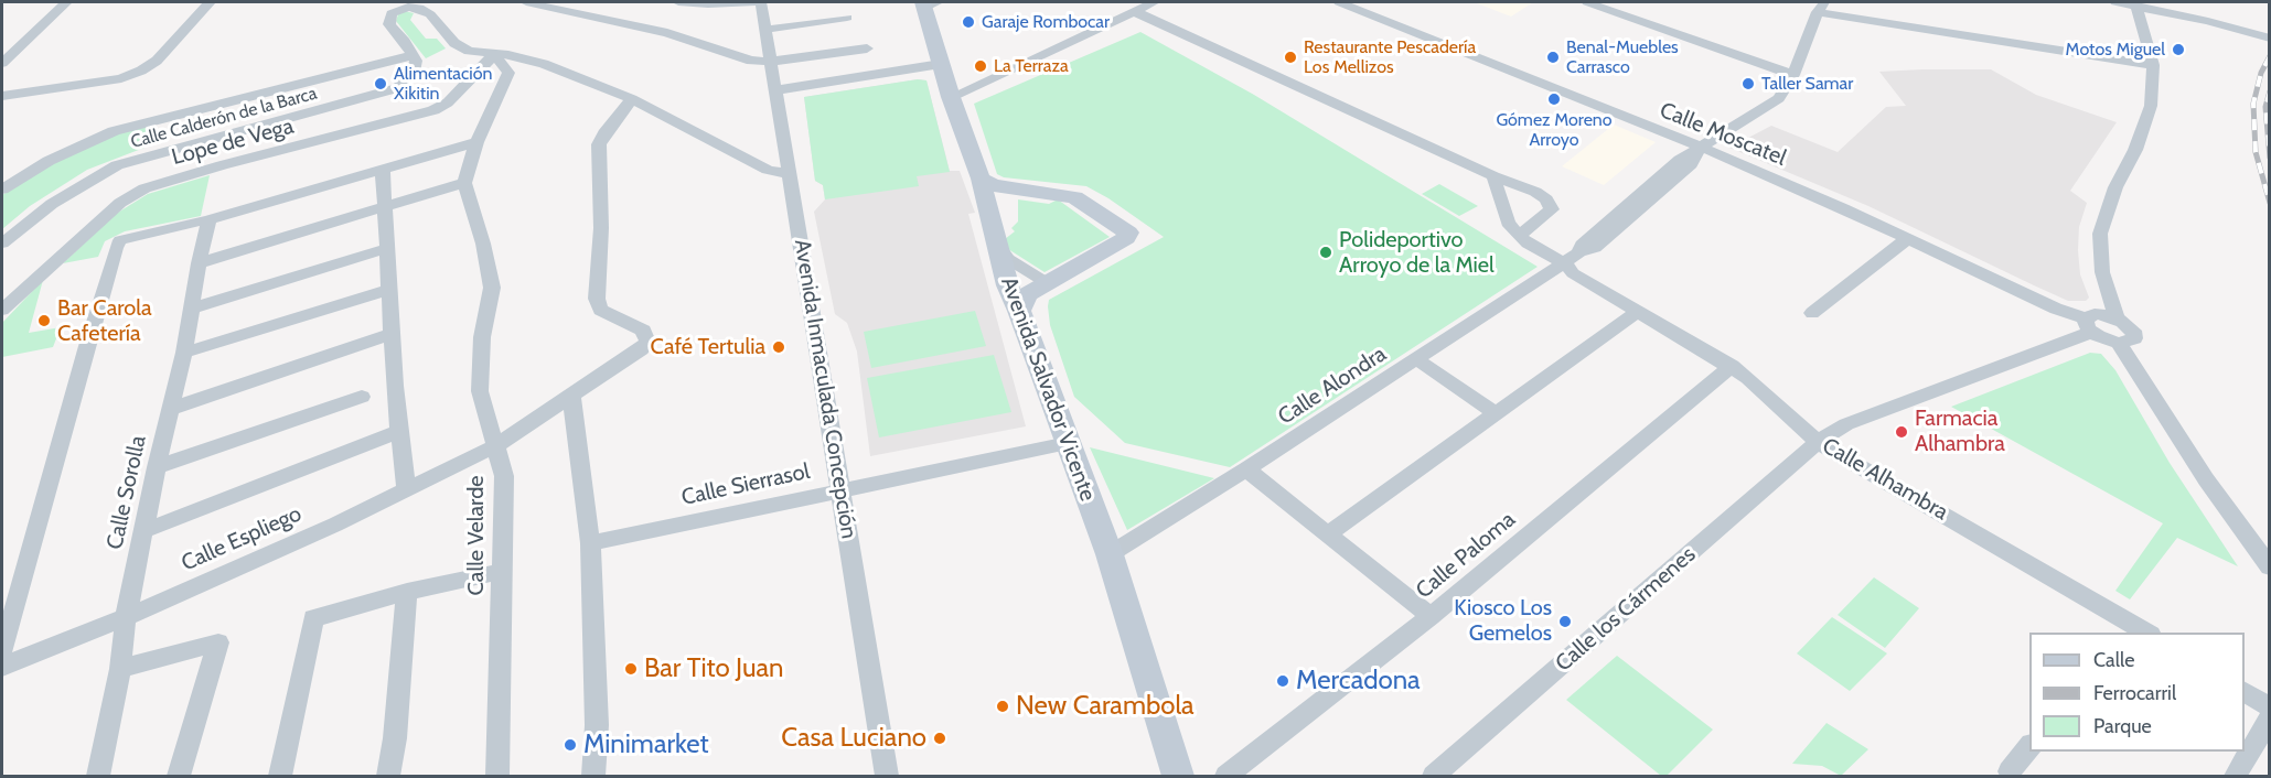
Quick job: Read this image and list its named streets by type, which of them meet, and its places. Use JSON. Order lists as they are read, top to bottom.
{
  "streets": {
    "street": [
      "Calle Calderón de la Barca",
      "Calle Moscatel",
      "Lope de Vega",
      "Calle Alondra",
      "Avenida Inmaculada Concepción",
      "Avenida Salvador Vicente",
      "Calle Alhambra",
      "Calle Sierrasol",
      "Calle Sorolla",
      "Calle Velarde",
      "Calle Espliego",
      "Calle Paloma",
      "Calle los Cármenes"
    ]
  },
  "crossings": [
    ["Calle Moscatel", "Calle Alondra"],
    ["Calle Moscatel", "Calle los Cármenes"],
    ["Calle Alondra", "Avenida Salvador Vicente"],
    ["Calle Alondra", "Calle Alhambra"],
    ["Avenida Inmaculada Concepción", "Calle Sierrasol"],
    ["Avenida Salvador Vicente", "Calle Sierrasol"],
    ["Calle Alhambra", "Calle Paloma"],
    ["Calle Alhambra", "Calle los Cármenes"],
    ["Calle Sorolla", "Calle Espliego"],
    ["Calle Velarde", "Calle Espliego"]
  ],
  "places": [
    "Garaje Rombocar",
    "Motos Miguel",
    "Restaurante Pescadería Los Mellizos",
    "Benal-Muebles Carrasco",
    "La Terraza",
    "Alimentación Xikitin",
    "Taller Samar",
    "Gómez Moreno Arroyo",
    "Polideportivo Arroyo de la Miel",
    "Bar Carola Cafetería",
    "Café Tertulia",
    "Farmacia Alhambra",
    "Kiosco Los Gemelos",
    "Bar Tito Juan",
    "Mercadona",
    "New Carambola",
    "Casa Luciano",
    "Minimarket"
  ],
  "legend": ["Calle", "Ferrocarril", "Parque"]
}
